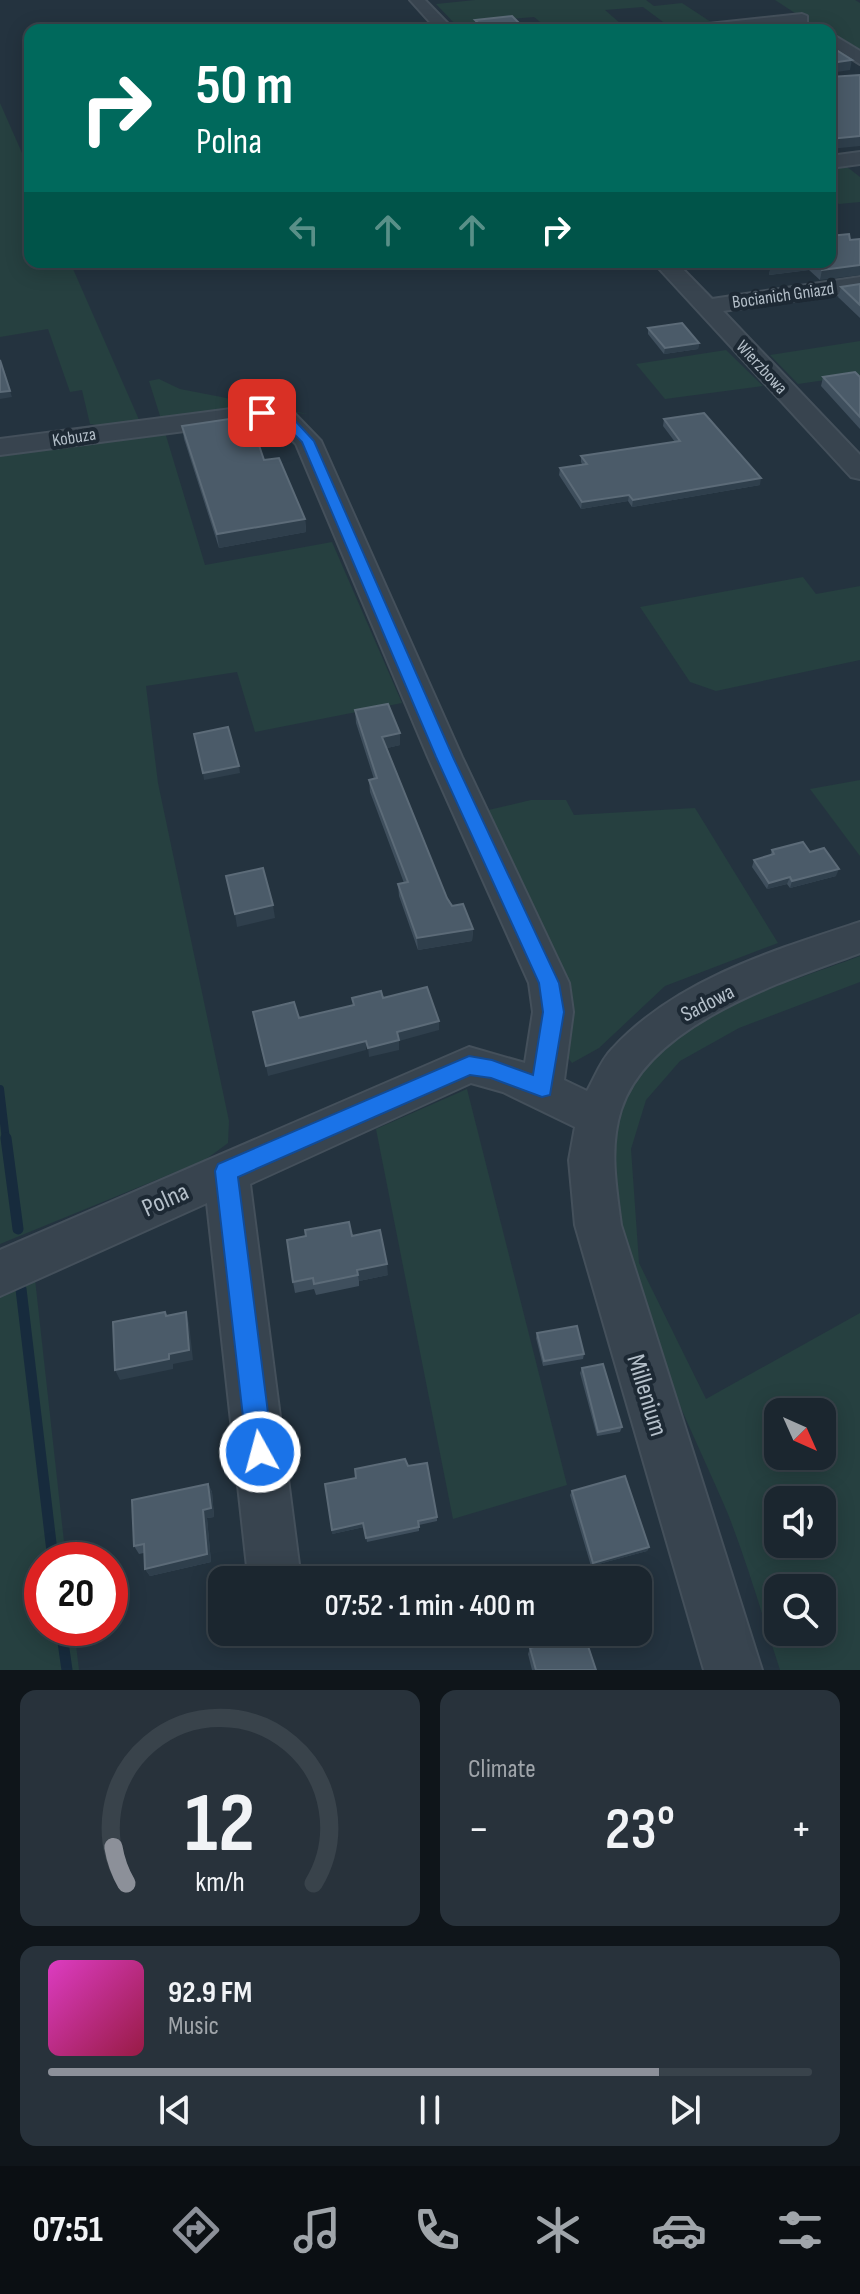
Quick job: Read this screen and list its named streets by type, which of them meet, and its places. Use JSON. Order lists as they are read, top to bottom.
{
  "streets": {
    "street": [
      "Bocianich Gniazd",
      "Wierzbowa",
      "Kobuza",
      "Sadowa",
      "Polna",
      "Millenium"
    ]
  },
  "crossings": [
    ["Bocianich Gniazd", "Wierzbowa"],
    ["Kobuza", "Polna"],
    ["Sadowa", "Polna"],
    ["Sadowa", "Millenium"],
    ["Polna", "Millenium"]
  ],
  "north": "bottom right",
  "page": {
    "turn": ["50 m", "Polna"],
    "limit": "20",
    "trip": "07:52 · 1 min · 400 m",
    "tile": "Climate",
    "heat": ["−", "23°", "+"],
    "song": ["92.9 FM", "Music"],
    "tabs": "07:51",
    "gauge": ["12", "km/h"]
  }
}
